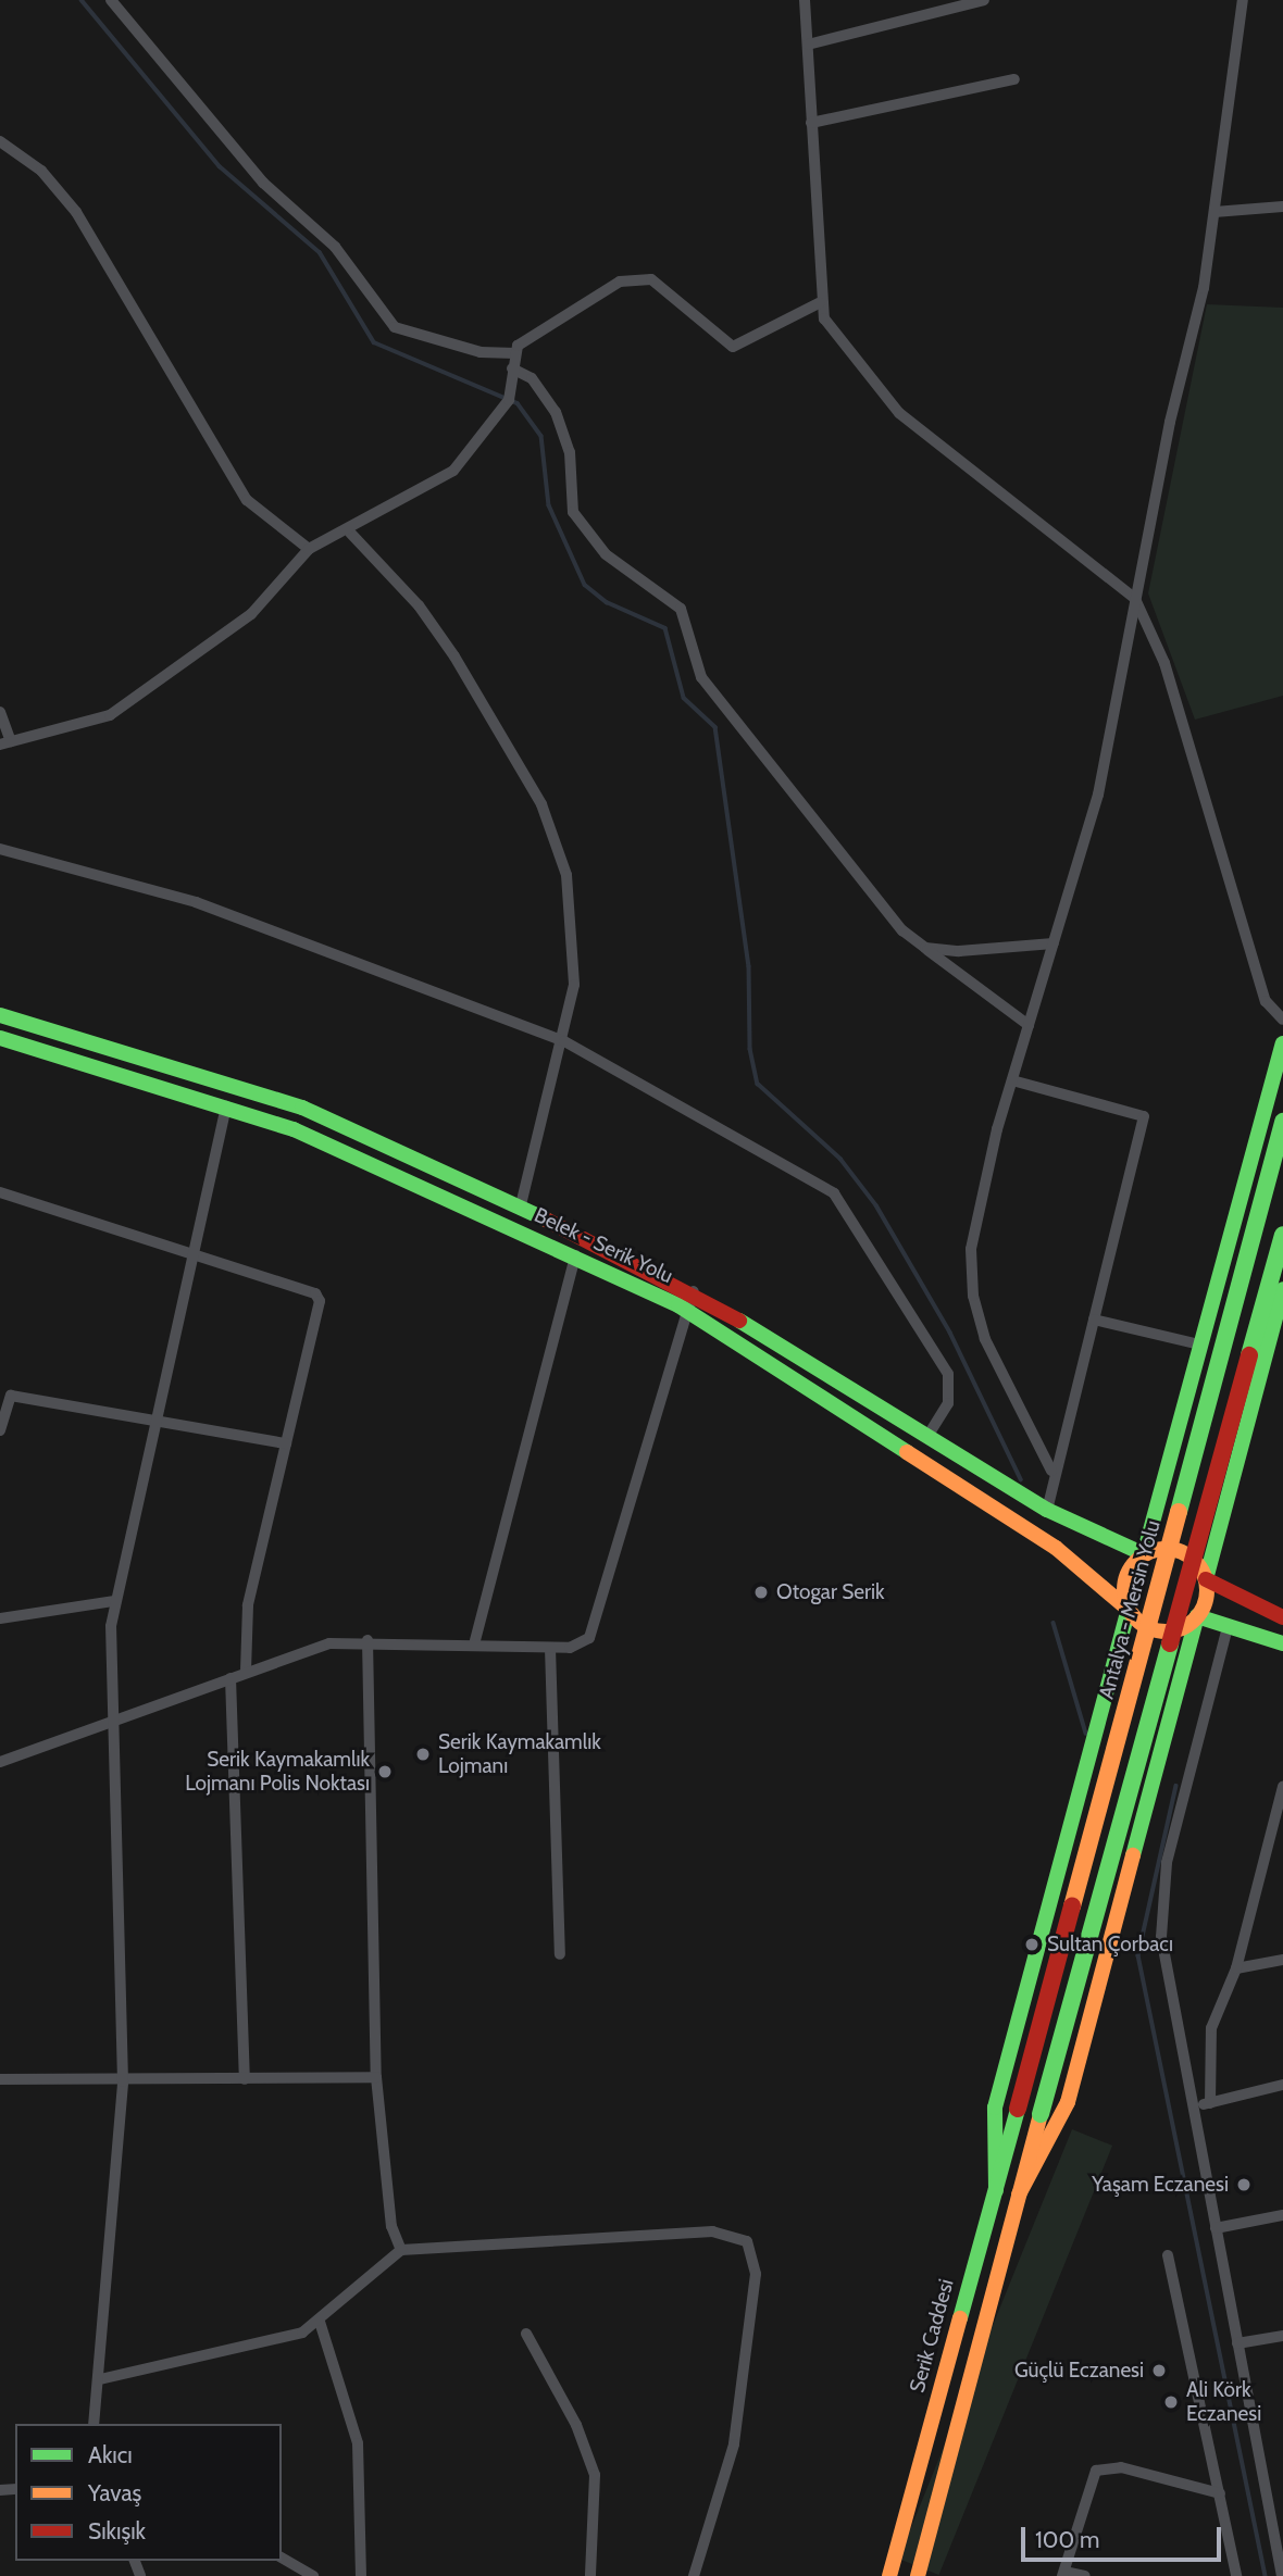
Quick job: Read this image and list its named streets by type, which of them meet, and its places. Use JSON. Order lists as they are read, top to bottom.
{
  "streets": {
    "main road": ["Belek - Serik Yolu", "Antalya - Mersin Yolu", "Serik Caddesi"]
  },
  "crossings": [
    ["Antalya - Mersin Yolu", "Serik Caddesi"]
  ],
  "places": [
    "Otogar Serik",
    "Serik Kaymakamlık Lojmanı",
    "Serik Kaymakamlık Lojmanı Polis Noktası",
    "Sultan Çorbacı",
    "Yaşam Eczanesi",
    "Güçlü Eczanesi",
    "Ali Körk Eczanesi"
  ],
  "legend": ["Akıcı", "Yavaş", "Sıkışık"],
  "scale_bar": "100 m"
}
